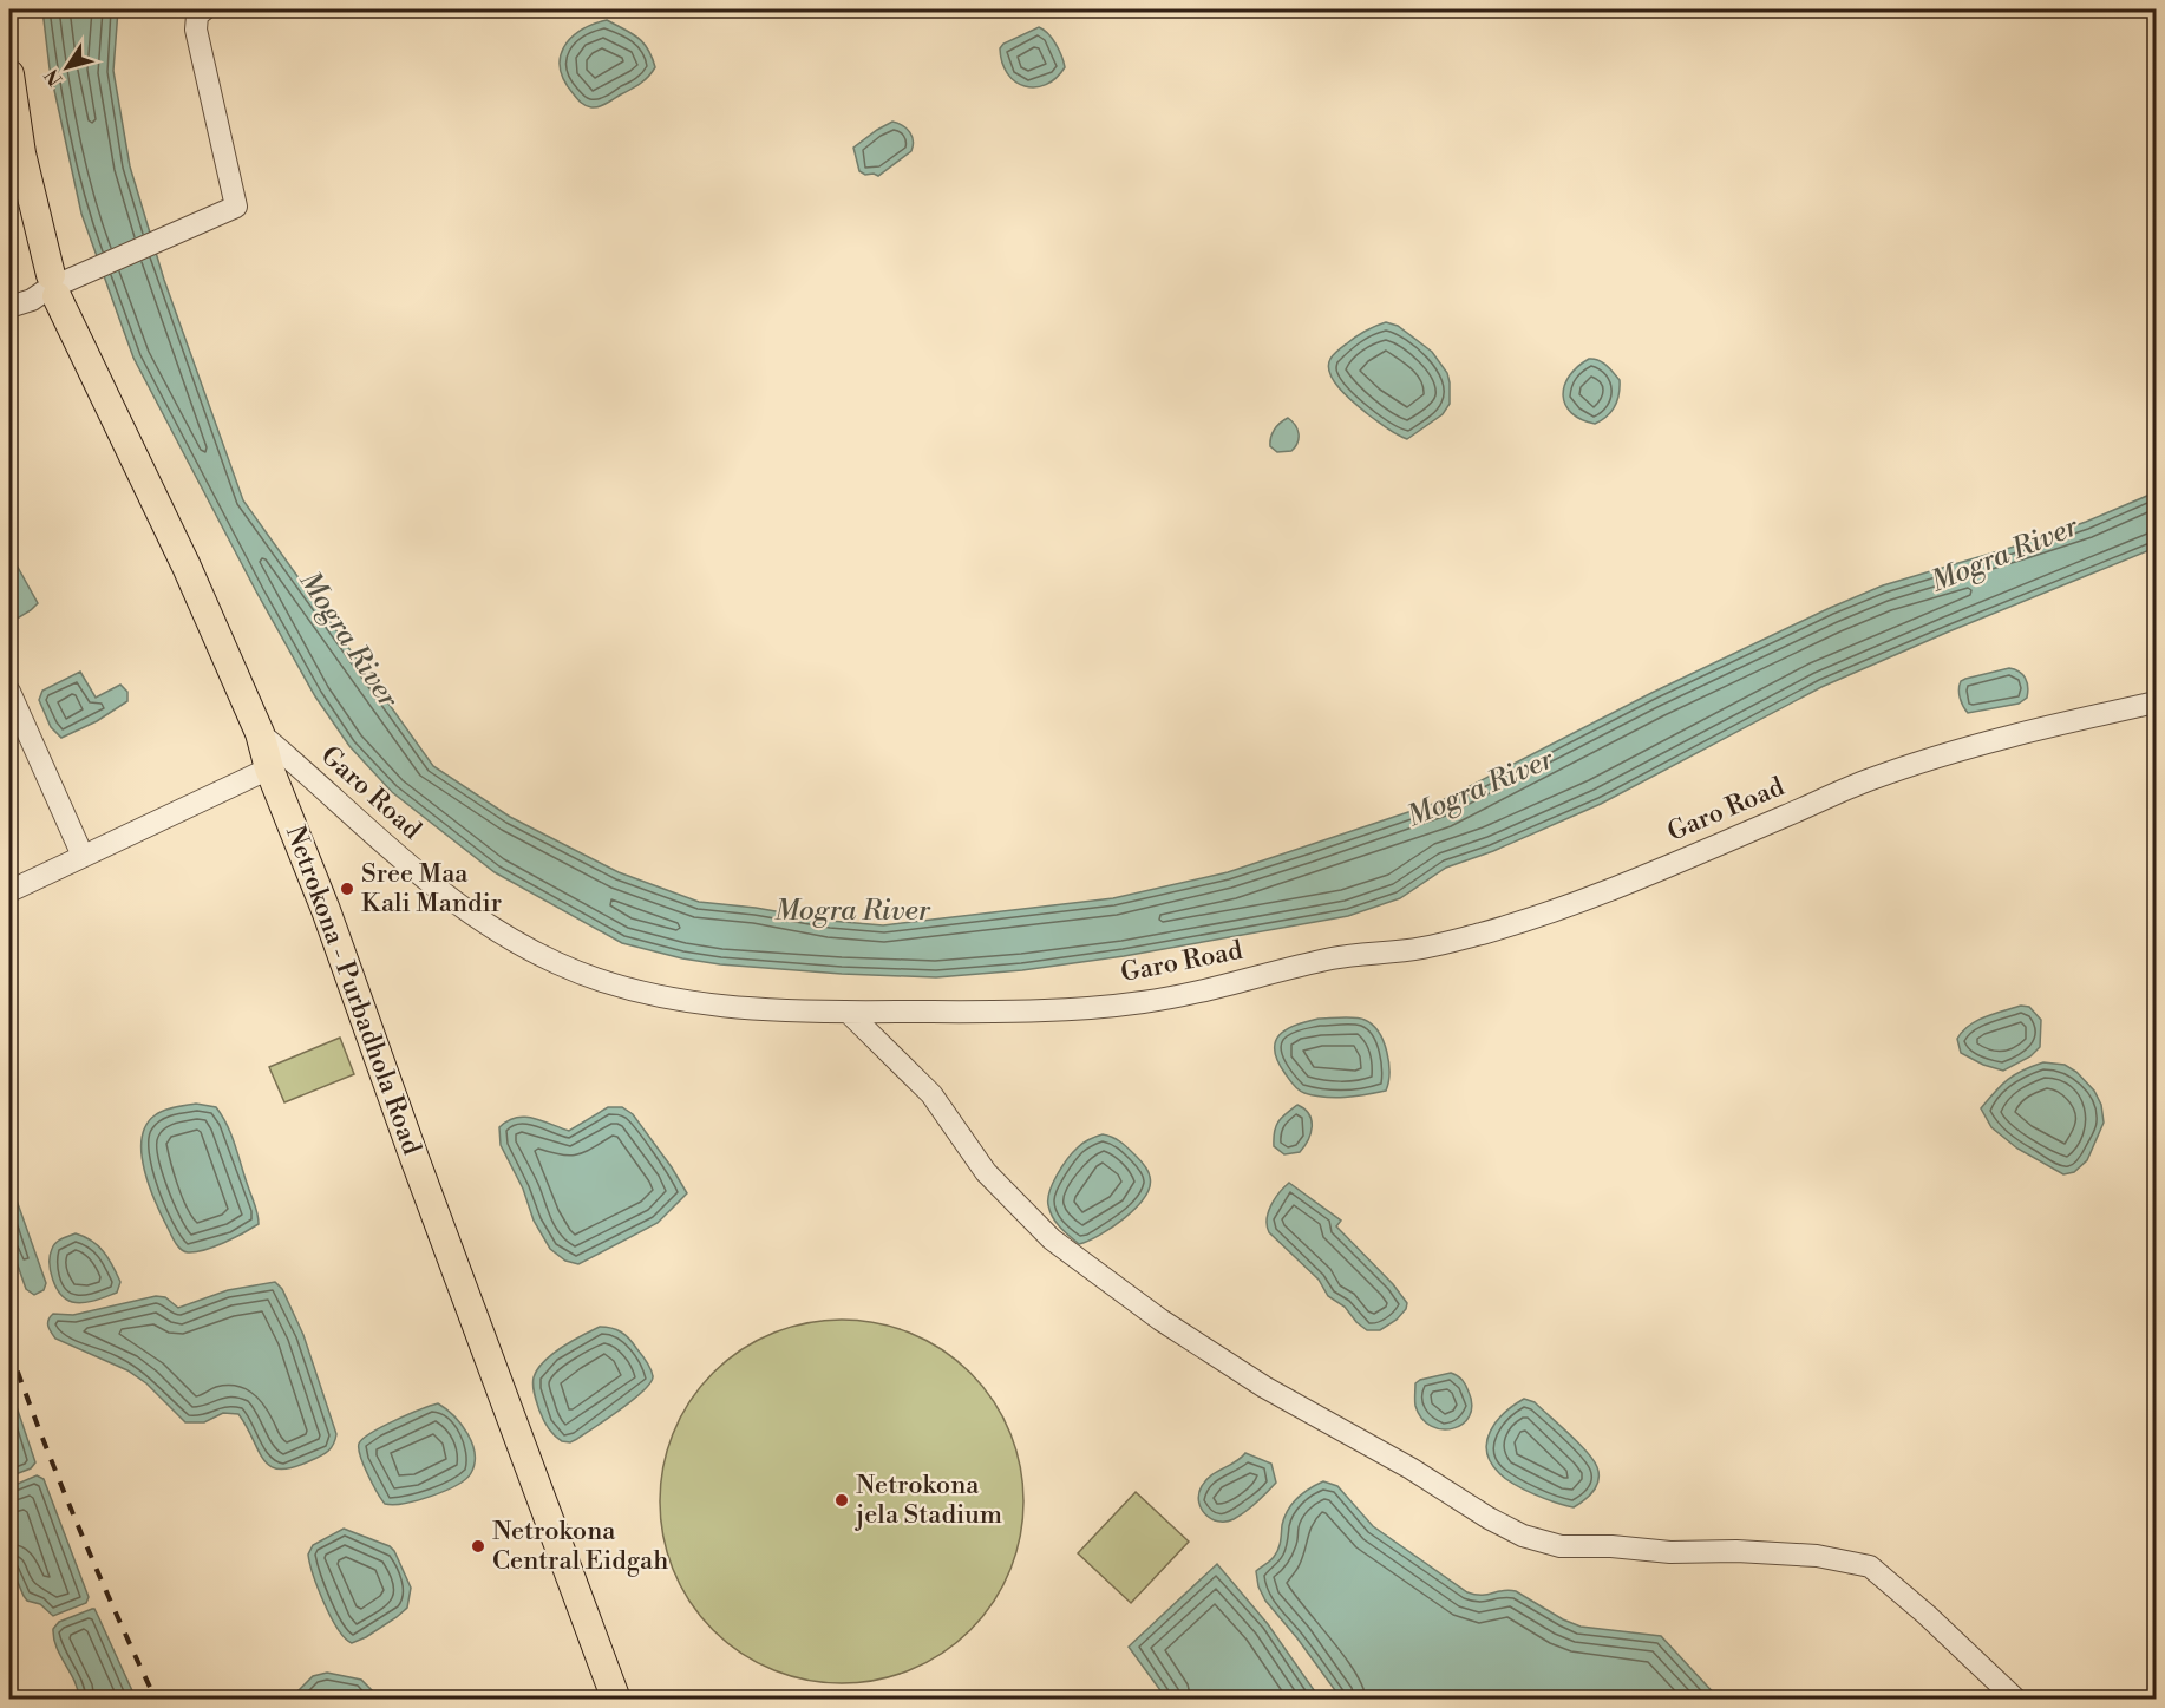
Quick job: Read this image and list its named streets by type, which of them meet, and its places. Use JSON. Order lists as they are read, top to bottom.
{
  "streets": {
    "main road": ["Netrokona - Purbadhola Road"],
    "street": ["Garo Road"]
  },
  "crossings": [
    ["Garo Road", "Netrokona - Purbadhola Road"]
  ],
  "water": ["Mogra River"],
  "places": ["Sree Maa Kali Mandir", "Netrokona jela Stadium", "Netrokona Central Eidgah"],
  "north": "bottom left"
}
